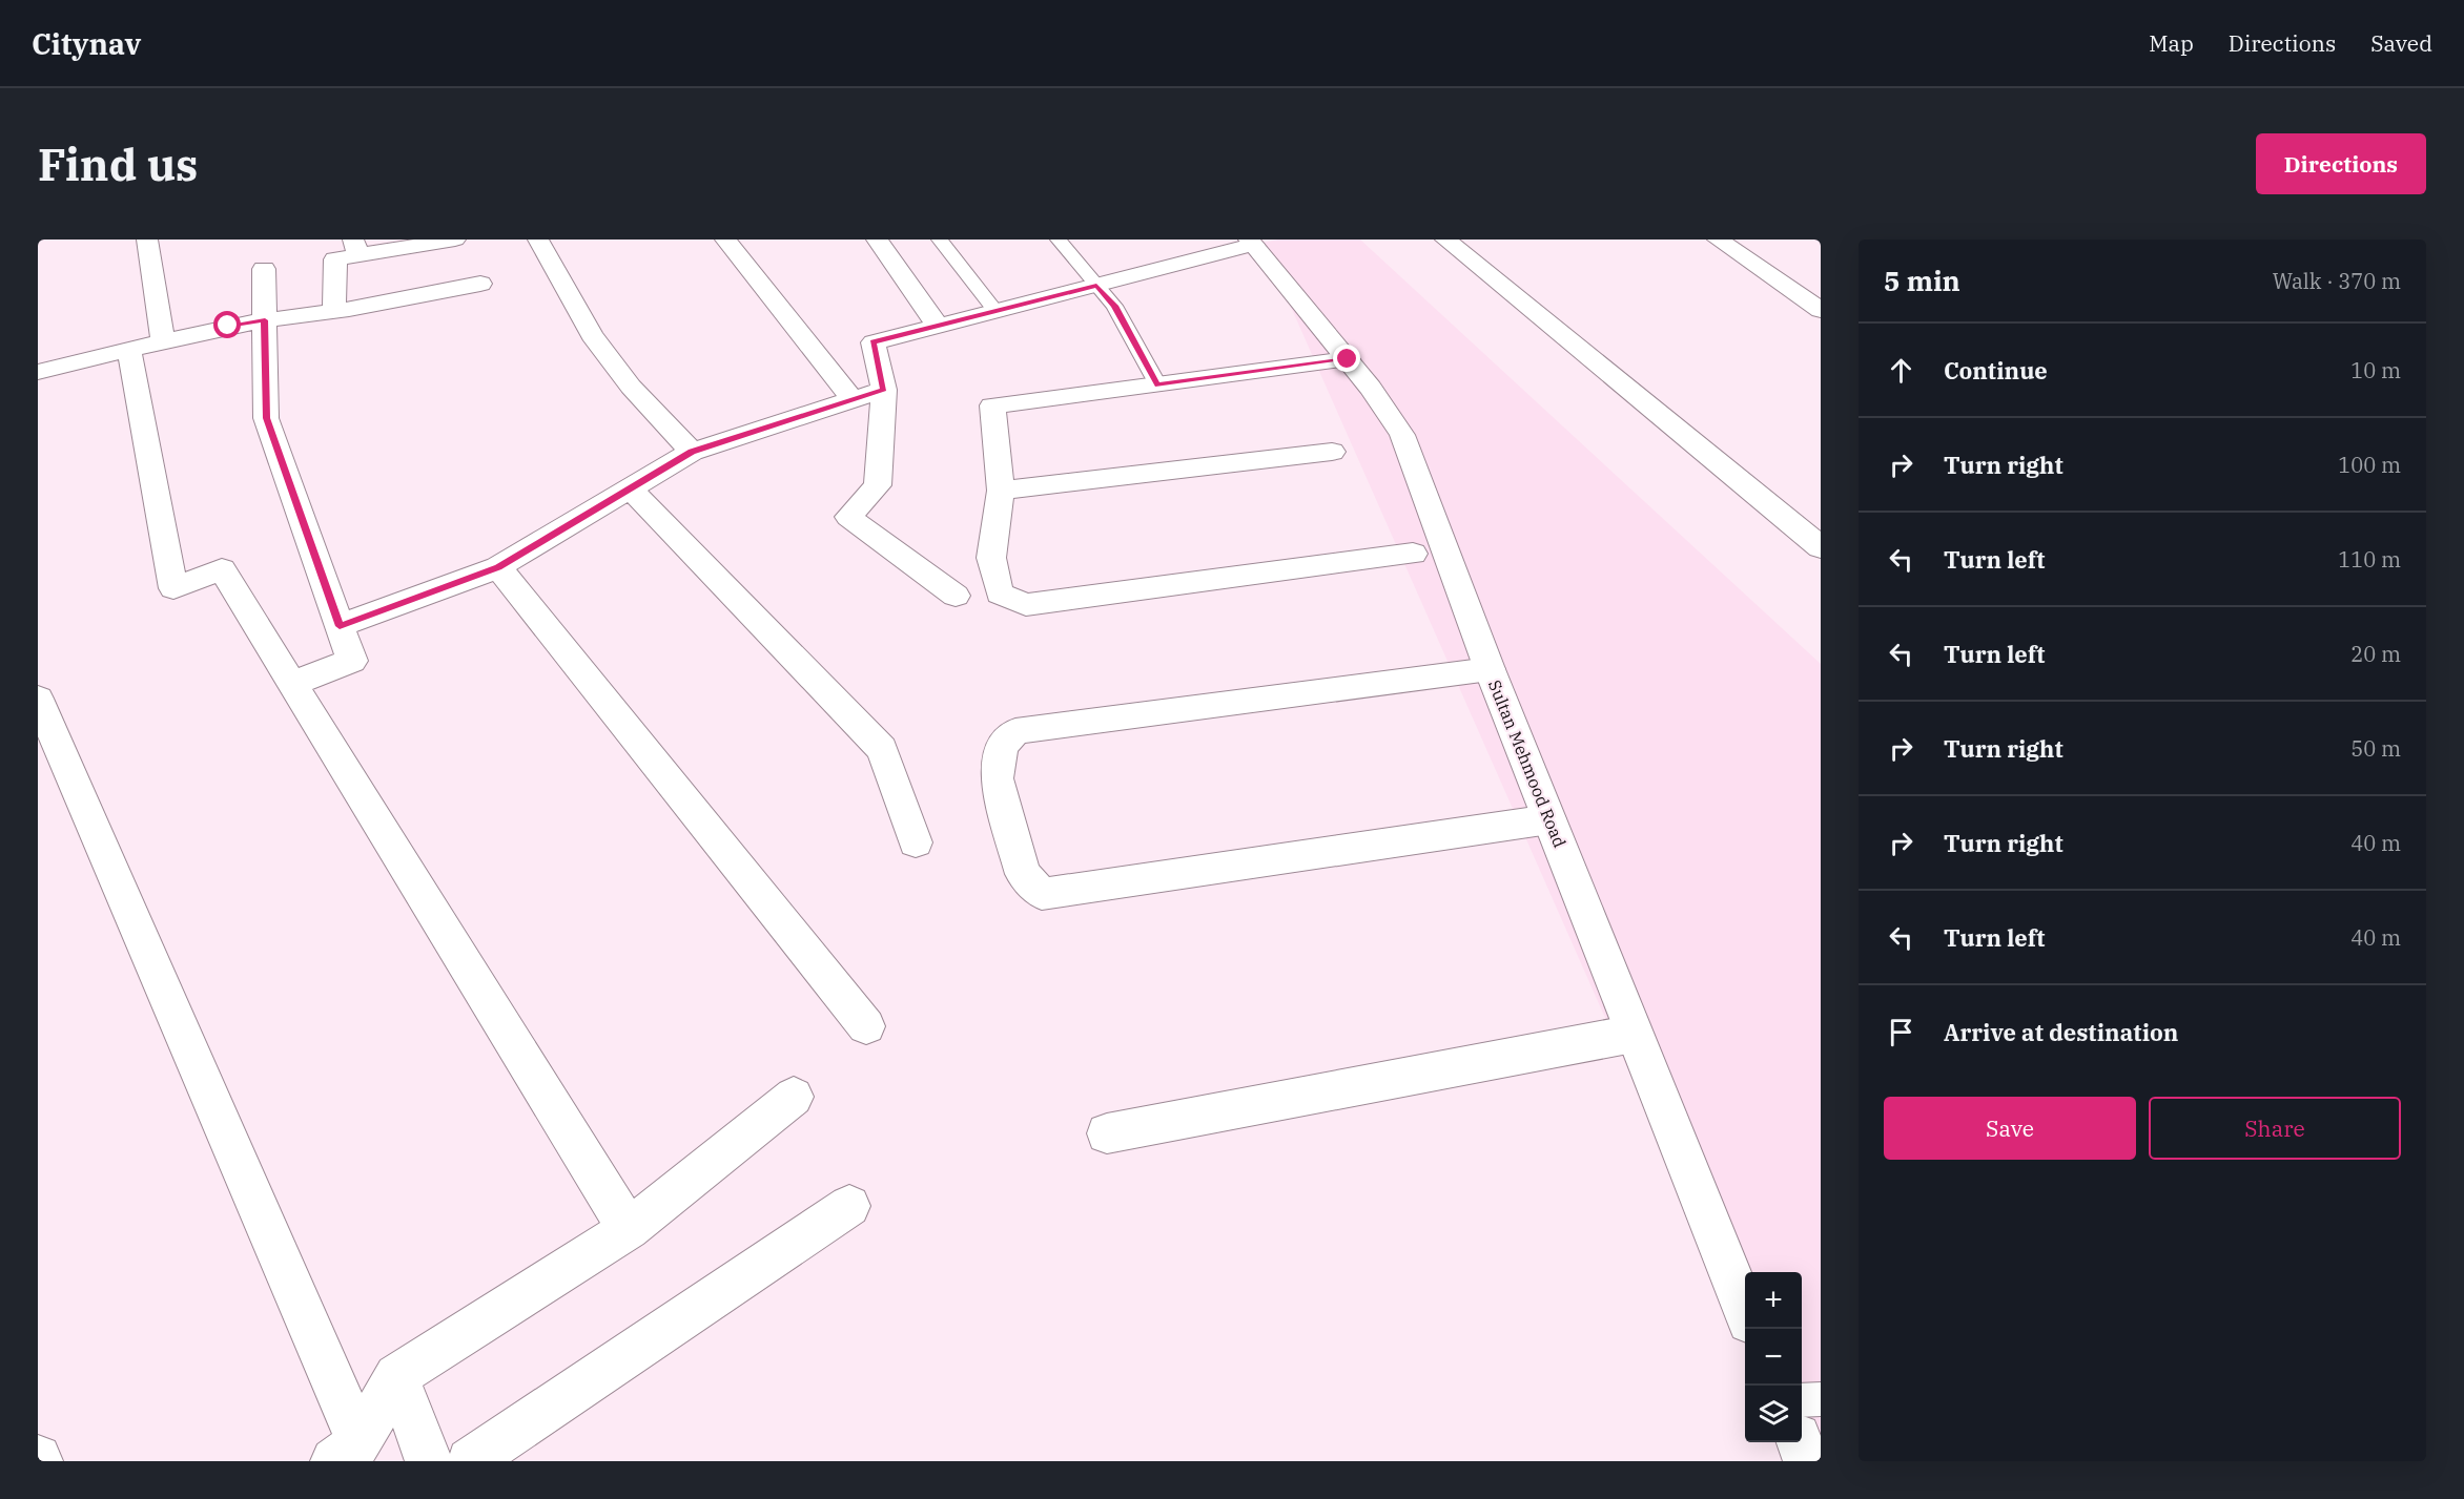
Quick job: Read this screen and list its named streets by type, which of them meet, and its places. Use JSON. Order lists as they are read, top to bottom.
{
  "streets": {
    "street": ["Sultan Mehmood Road"]
  },
  "page": {
    "header": "Citynav",
    "nav": ["Map", "Directions", "Saved"],
    "buttons": [
      "Directions",
      ["Save", "Share"]
    ],
    "title": "Find us",
    "heading": ["5 min", "Walk · 370 m"],
    "list": [
      ["Continue", "10 m"],
      ["Turn right", "100 m"],
      ["Turn left", "110 m"],
      ["Turn left", "20 m"],
      ["Turn right", "50 m"],
      ["Turn right", "40 m"],
      ["Turn left", "40 m"],
      "Arrive at destination"
    ],
    "map_buttons": ["+", "−"]
  }
}
